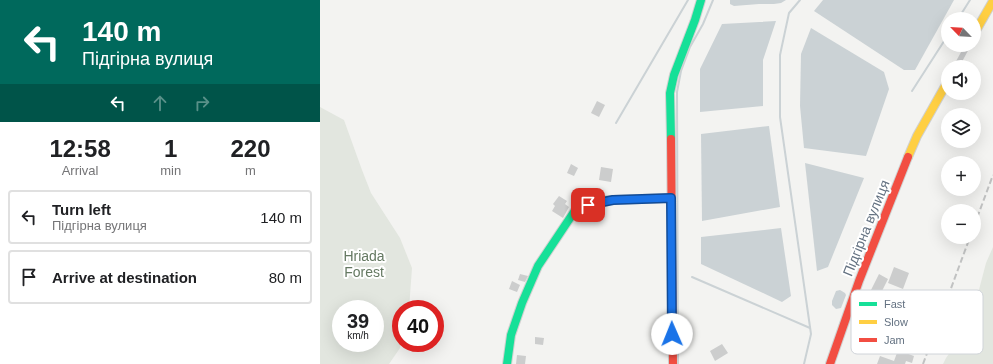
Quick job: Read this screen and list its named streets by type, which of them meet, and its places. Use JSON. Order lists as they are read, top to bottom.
{
  "streets": {
    "street": ["Підгірна вулиця"]
  },
  "parks": ["Hriada Forest"],
  "legend": ["Fast", "Slow", "Jam"],
  "north": "top left",
  "page": {
    "turn": ["140 m", "Підгірна вулиця"],
    "map_buttons": ["+", "−"],
    "eta": [
      "12:58",
      "Arrival",
      "1",
      "min",
      "220",
      "m"
    ],
    "list": [
      {
        "name": "Turn left",
        "note": "Підгірна вулиця",
        "value": "140 m"
      },
      {
        "name": "Arrive at destination",
        "value": "80 m"
      }
    ],
    "speed": "39 km/h",
    "limit": "40"
  }
}
